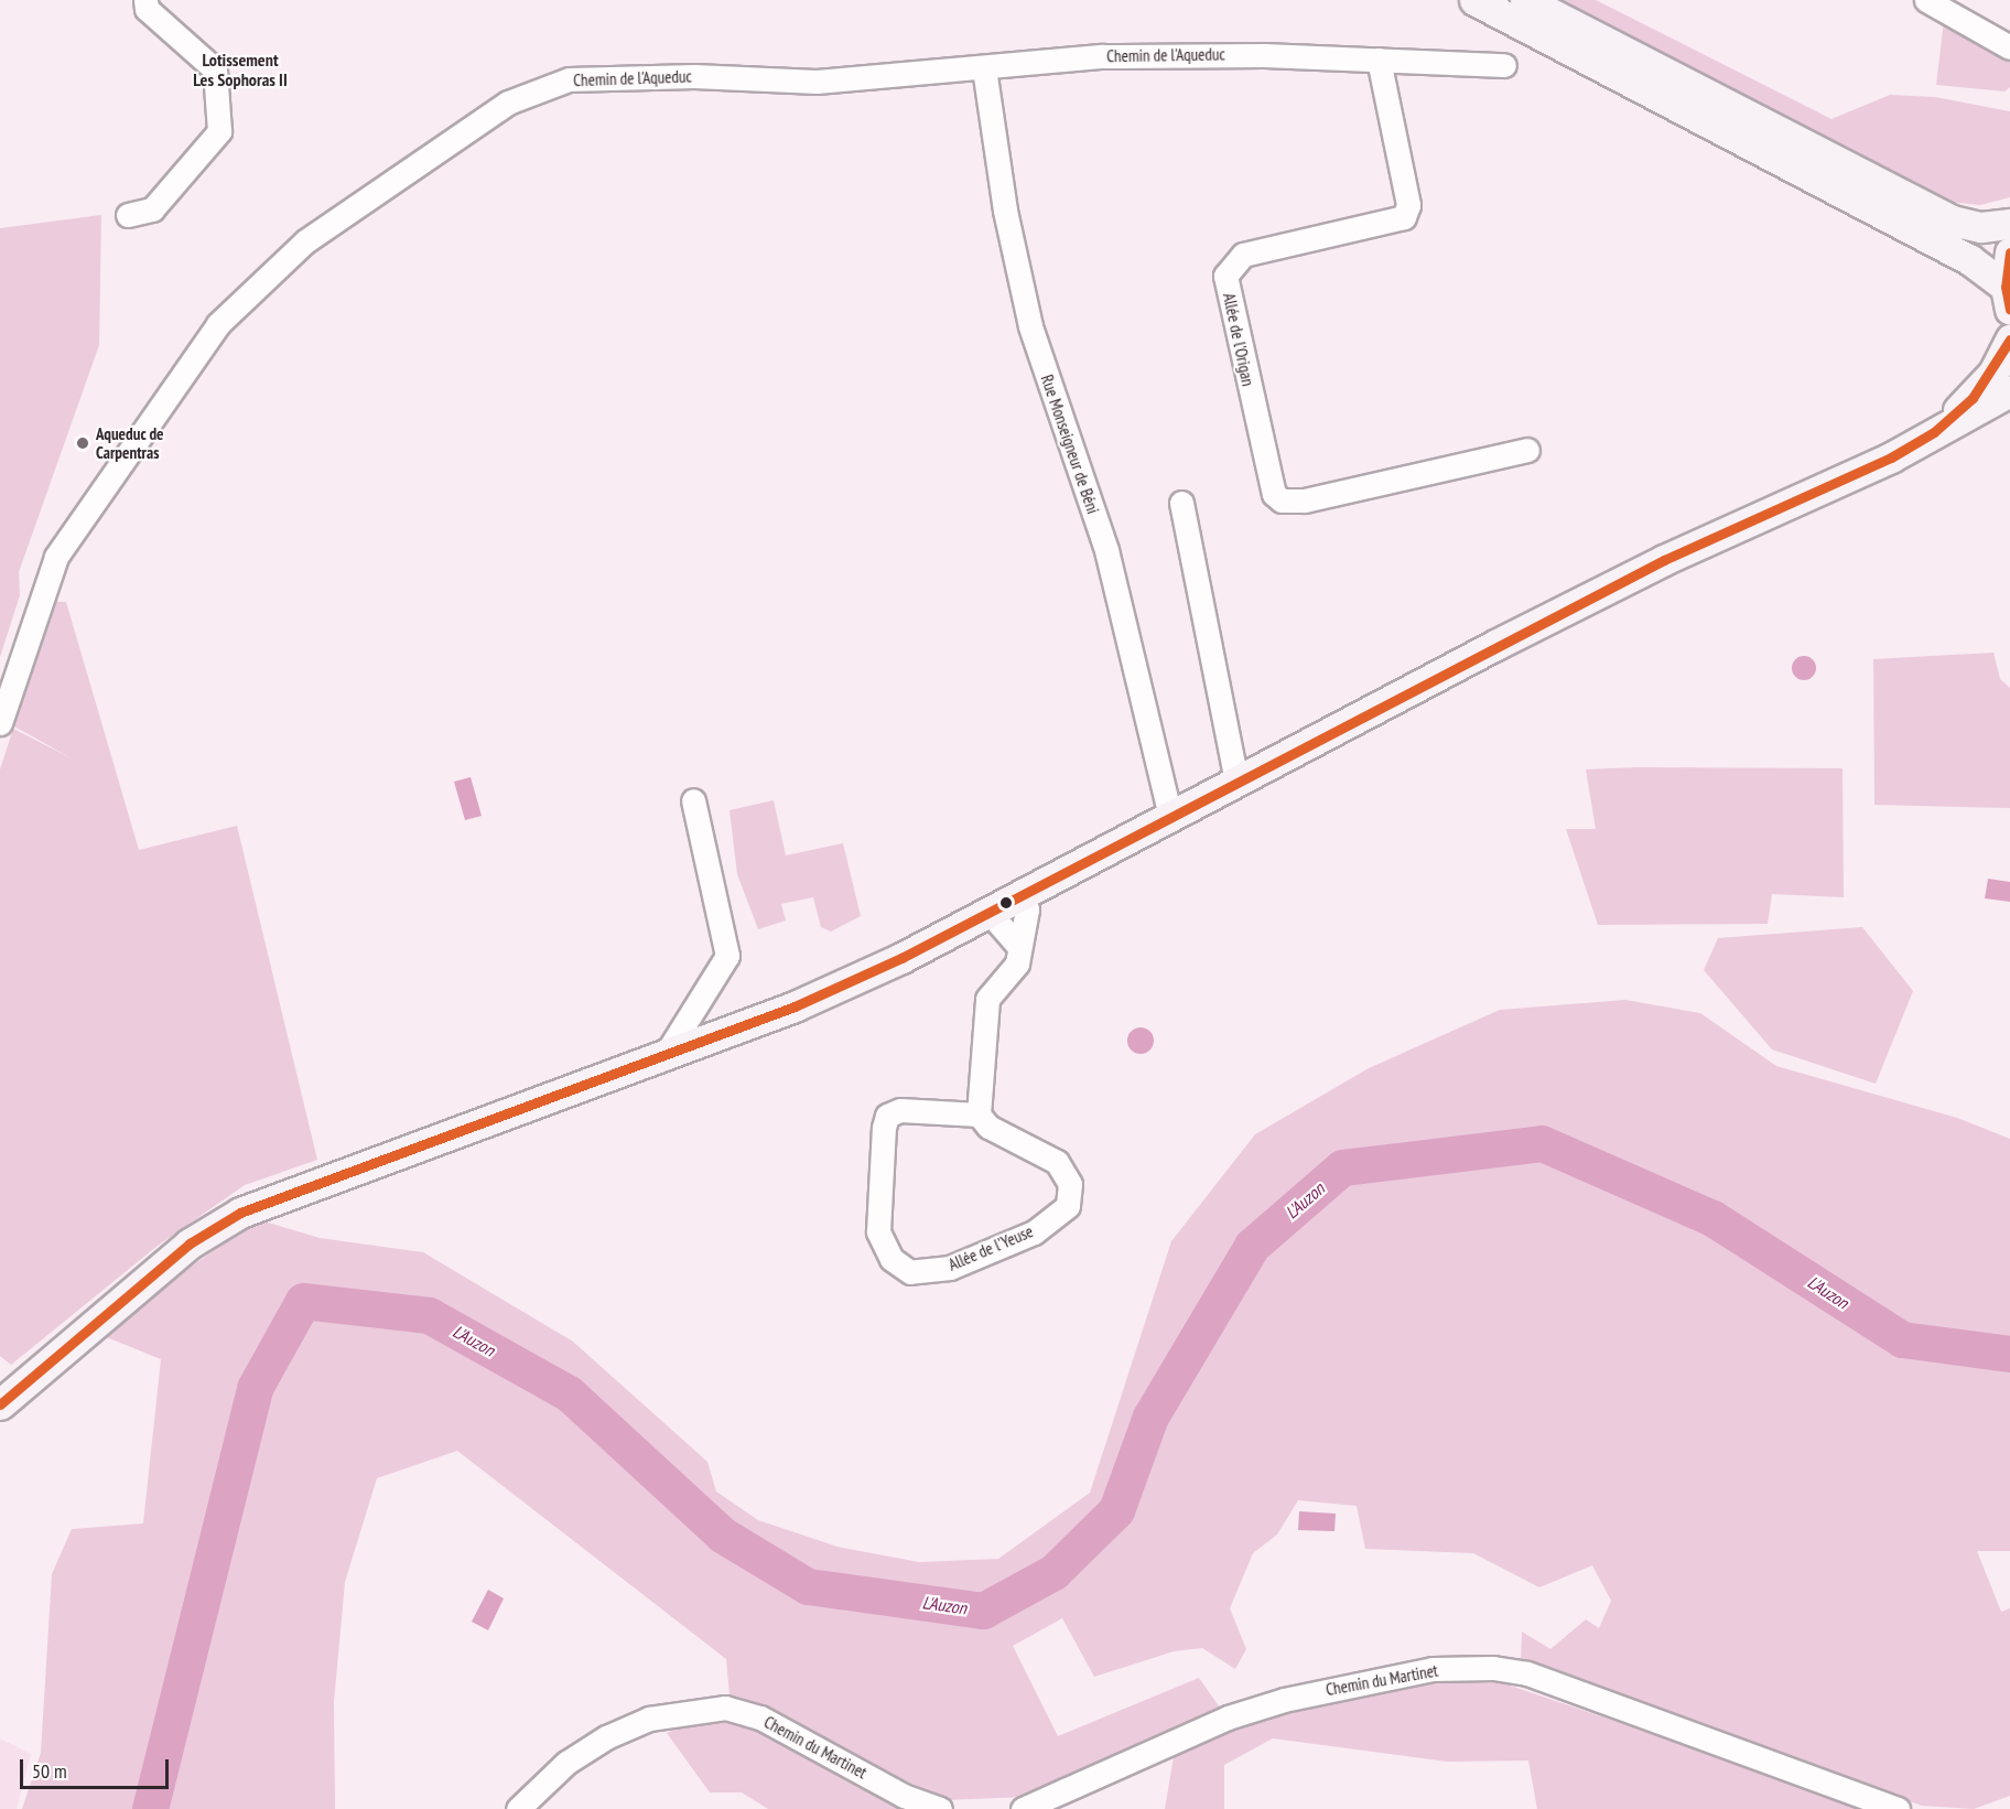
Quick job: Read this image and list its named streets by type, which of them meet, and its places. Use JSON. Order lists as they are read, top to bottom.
{
  "streets": {
    "street": [
      "Chemin de l'Aqueduc",
      "Allée de l'Origan",
      "Rue Monseigneur de Béni",
      "Allée de l'Yeuse",
      "Chemin du Martinet"
    ]
  },
  "crossings": [
    ["Chemin de l'Aqueduc", "Allée de l'Origan"],
    ["Chemin de l'Aqueduc", "Rue Monseigneur de Béni"]
  ],
  "districts": ["Lotissement Les Sophoras II"],
  "water": ["L'Auzon"],
  "places": ["Aqueduc de Carpentras"],
  "scale_bar": "50 m"
}
